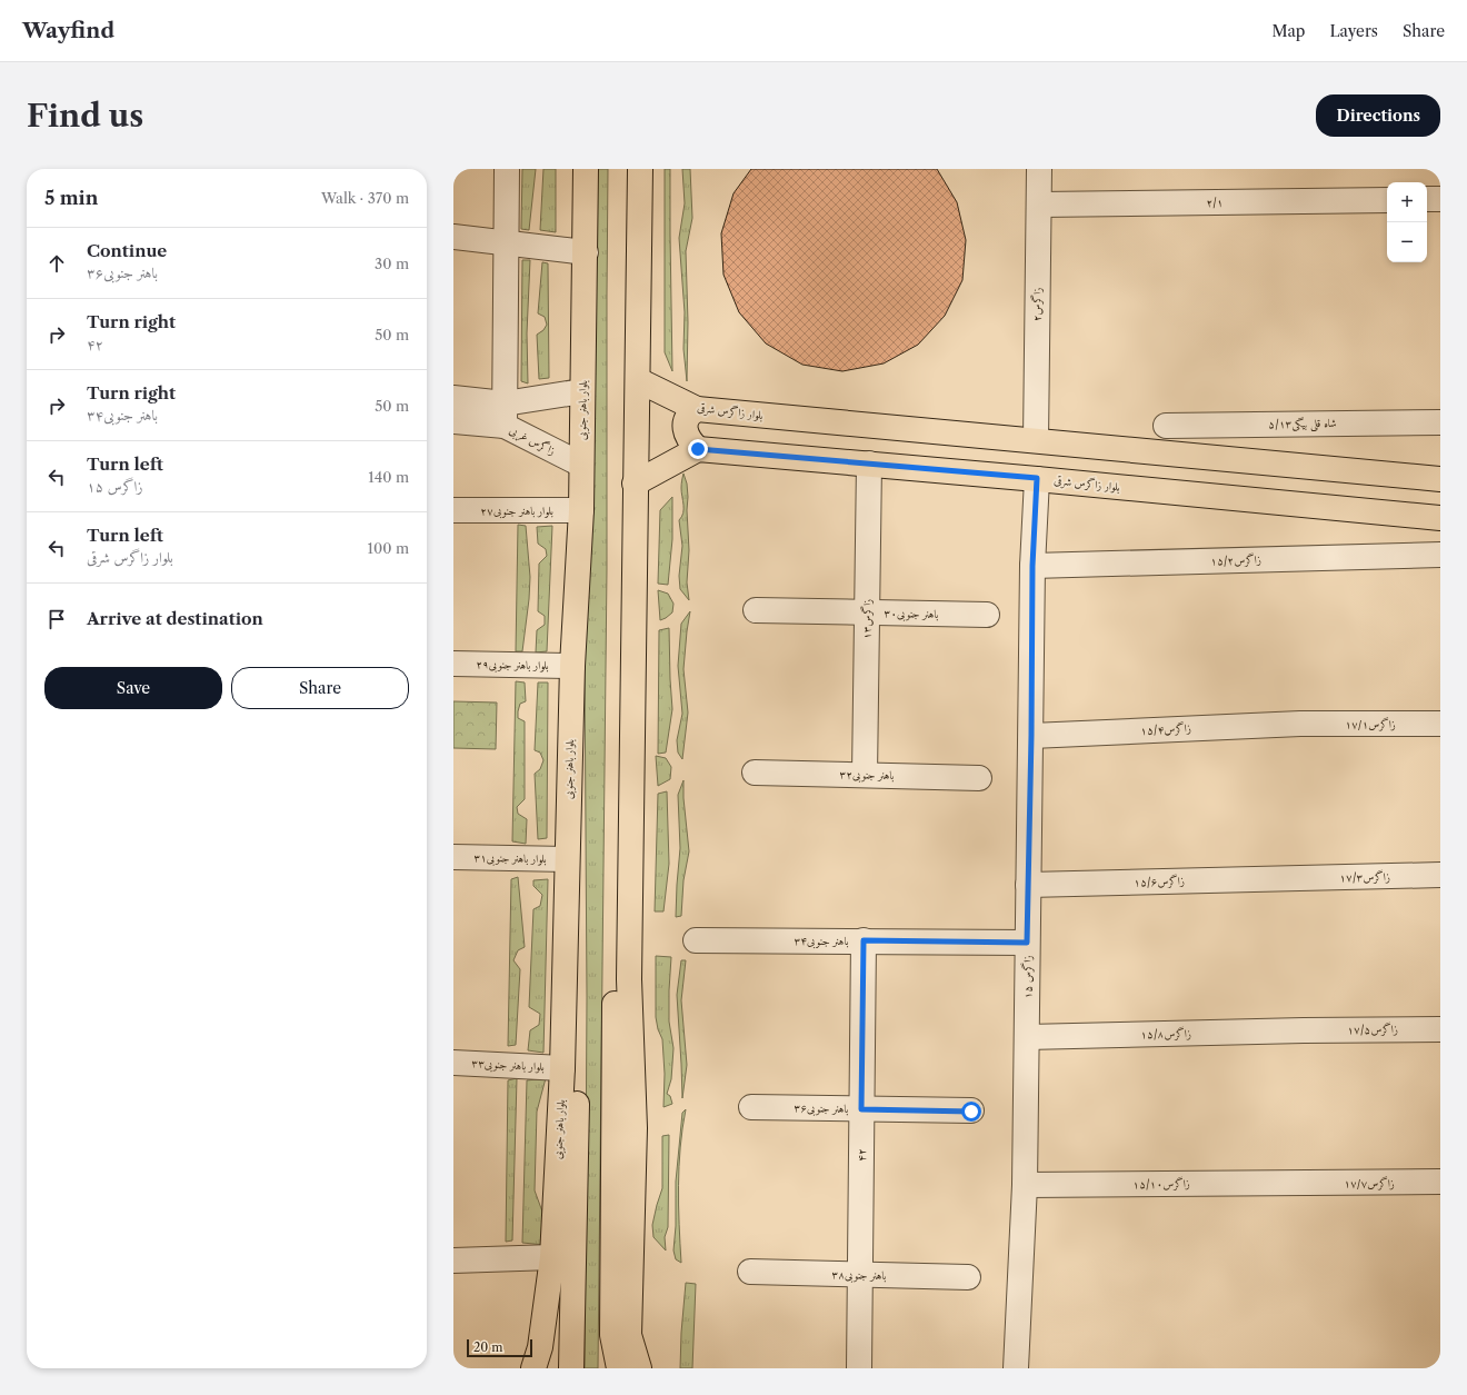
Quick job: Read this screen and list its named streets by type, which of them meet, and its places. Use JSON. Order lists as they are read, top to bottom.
{
  "streets": {
    "main road": ["بلوار باهنر جنوبی", "بلوار زاگرس شرقی"],
    "street": [
      "۲/۱",
      "زاگرس۲",
      "شاه قلی بیگی۵/۱۳",
      "زاگرس غربی",
      "بلوار باهنر جنوبی۲۷",
      "زاگرس۱۵/۲",
      "باهنر جنوبی۳۰",
      "زاگرس۱۳",
      "بلوار باهنر جنوبی۲۹",
      "زاگرس۱۷/۱",
      "زاگرس۱۵/۴",
      "باهنر جنوبی۳۲",
      "بلوار باهنر جنوبی۳۱",
      "زاگرس۱۷/۳",
      "زاگرس۱۵/۶",
      "باهنر جنوبی۳۴",
      "زاگرس ۱۵",
      "زاگرس۱۷/۵",
      "زاگرس۱۵/۸",
      "بلوار باهنر جنوبی۳۳",
      "باهنر جنوبی۳۶",
      "۴۲",
      "زاگرس۱۷/۷",
      "زاگرس۱۵/۱۰",
      "باهنر جنوبی۳۸"
    ]
  },
  "crossings": [
    ["۲/۱", "زاگرس۲"],
    ["زاگرس۲", "بلوار زاگرس شرقی"],
    ["بلوار باهنر جنوبی", "زاگرس غربی"],
    ["بلوار باهنر جنوبی", "بلوار باهنر جنوبی۲۷"],
    ["بلوار باهنر جنوبی", "بلوار باهنر جنوبی۲۹"],
    ["بلوار باهنر جنوبی", "بلوار باهنر جنوبی۳۱"],
    ["بلوار باهنر جنوبی", "بلوار باهنر جنوبی۳۳"],
    ["بلوار زاگرس شرقی", "زاگرس۱۳"],
    ["بلوار زاگرس شرقی", "زاگرس ۱۵"],
    ["زاگرس۱۵/۲", "زاگرس ۱۵"],
    ["باهنر جنوبی۳۰", "زاگرس۱۳"],
    ["زاگرس۱۳", "باهنر جنوبی۳۲"],
    ["زاگرس۱۷/۱", "زاگرس۱۵/۴"],
    ["زاگرس۱۵/۴", "زاگرس ۱۵"],
    ["زاگرس۱۷/۳", "زاگرس۱۵/۶"],
    ["زاگرس۱۵/۶", "زاگرس ۱۵"],
    ["باهنر جنوبی۳۴", "زاگرس ۱۵"],
    ["باهنر جنوبی۳۴", "۴۲"],
    ["زاگرس ۱۵", "زاگرس۱۵/۸"],
    ["زاگرس ۱۵", "زاگرس۱۵/۱۰"],
    ["زاگرس۱۷/۵", "زاگرس۱۵/۸"],
    ["باهنر جنوبی۳۶", "۴۲"],
    ["۴۲", "باهنر جنوبی۳۸"],
    ["زاگرس۱۷/۷", "زاگرس۱۵/۱۰"]
  ],
  "scale_bar": "20 m",
  "page": {
    "header": "Wayfind",
    "nav": ["Map", "Layers", "Share"],
    "buttons": [
      "Directions",
      ["Save", "Share"]
    ],
    "title": "Find us",
    "heading": ["5 min", "Walk · 370 m"],
    "map_buttons": ["+", "−"],
    "list": [
      ["Continue", "باهنر جنوبی۳۶", "30 m"],
      ["Turn right", "۴۲", "50 m"],
      ["Turn right", "باهنر جنوبی۳۴", "50 m"],
      ["Turn left", "زاگرس ۱۵", "140 m"],
      ["Turn left", "بلوار زاگرس شرقی", "100 m"],
      "Arrive at destination"
    ],
    "scale": "20 m"
  }
}
